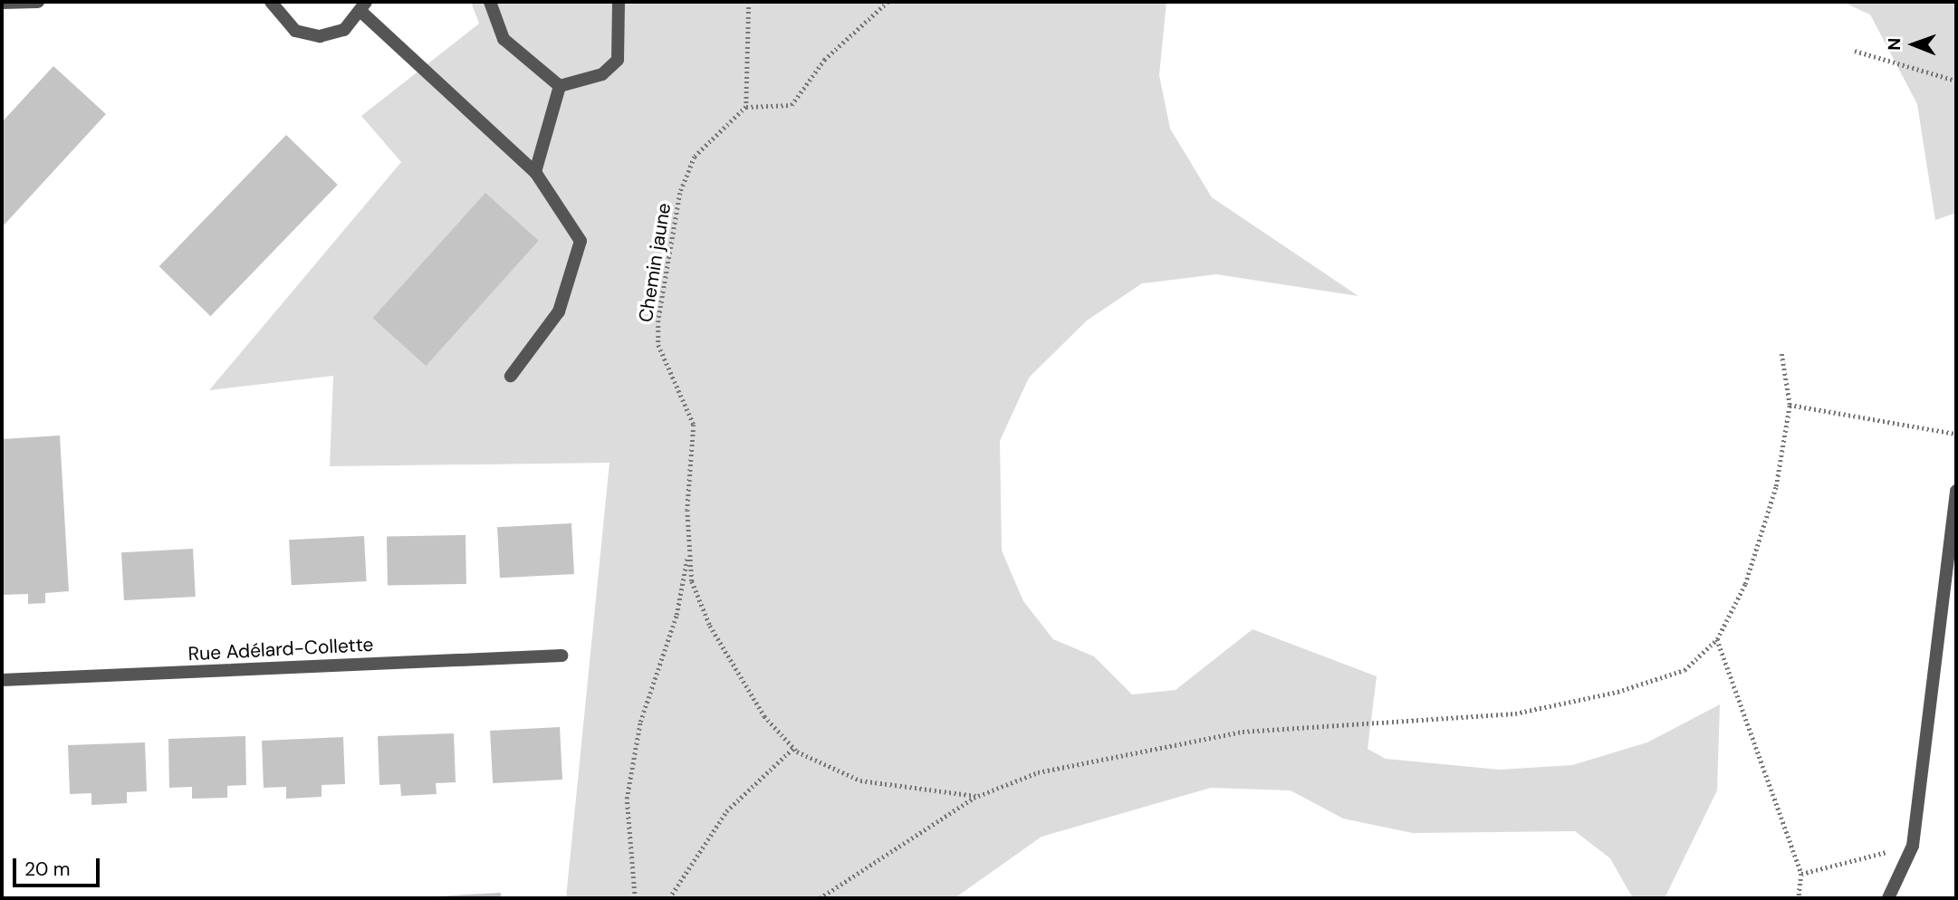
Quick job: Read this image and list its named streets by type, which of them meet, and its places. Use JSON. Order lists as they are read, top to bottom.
{
  "streets": {
    "street": ["Rue Adélard-Collette"],
    "path": ["Chemin jaune"]
  },
  "scale_bar": "20 m",
  "north": "left"
}
